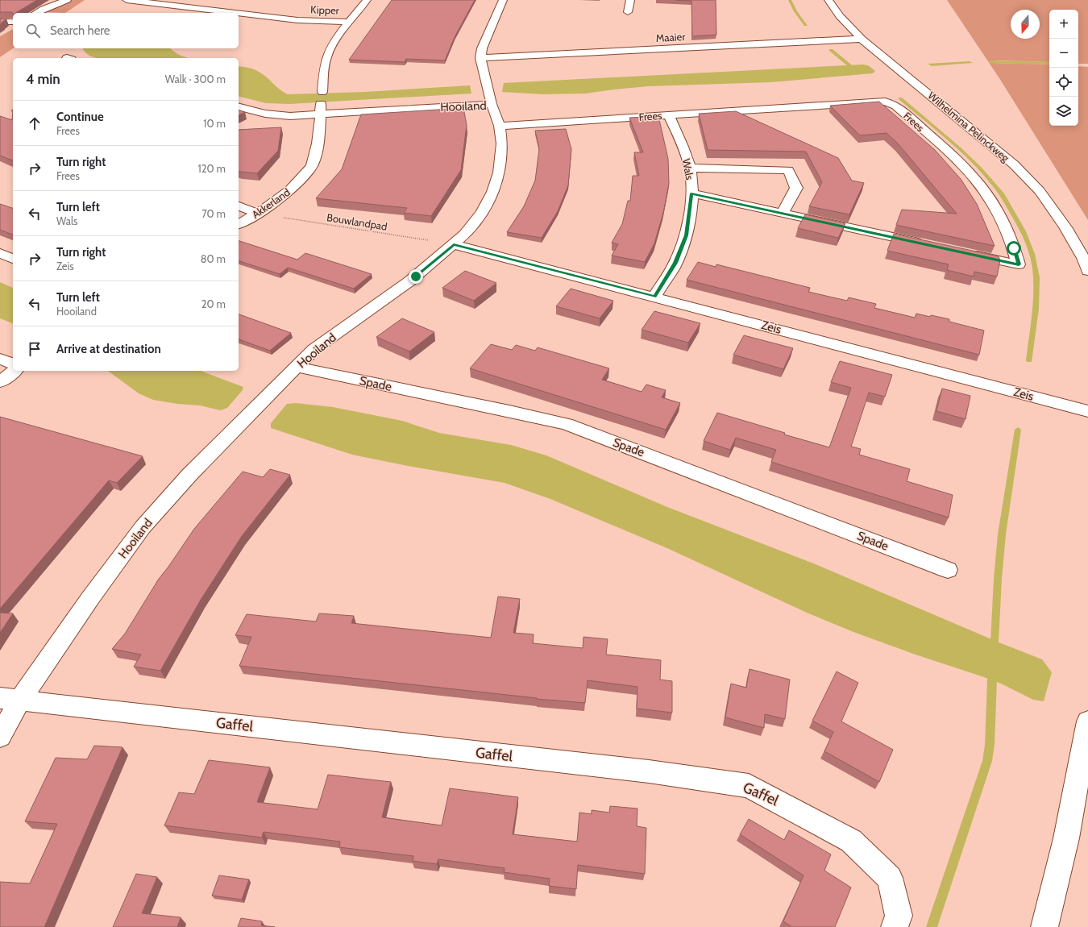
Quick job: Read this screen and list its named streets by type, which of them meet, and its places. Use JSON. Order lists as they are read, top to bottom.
{
  "streets": {
    "street": [
      "Kipper",
      "Maaier",
      "Hooiland",
      "Frees",
      "Wilhelmina Pelinckweg",
      "Wals",
      "Akkerland",
      "Zeis",
      "Spade",
      "Gaffel"
    ],
    "path": ["Bouwlandpad"]
  },
  "crossings": [
    ["Maaier", "Wilhelmina Pelinckweg"],
    ["Hooiland", "Frees"],
    ["Hooiland", "Akkerland"],
    ["Hooiland", "Bouwlandpad"],
    ["Hooiland", "Zeis"],
    ["Hooiland", "Spade"],
    ["Hooiland", "Gaffel"],
    ["Frees", "Wals"],
    ["Wals", "Zeis"],
    ["Akkerland", "Bouwlandpad"],
    ["Bouwlandpad", "Zeis"]
  ],
  "north": "bottom",
  "page": {
    "map_buttons": ["+", "−"],
    "search": "Search here",
    "heading": ["4 min", "Walk · 300 m"],
    "list": [
      ["Continue", "Frees", "10 m"],
      ["Turn right", "Frees", "120 m"],
      ["Turn left", "Wals", "70 m"],
      ["Turn right", "Zeis", "80 m"],
      ["Turn left", "Hooiland", "20 m"],
      "Arrive at destination"
    ]
  }
}
